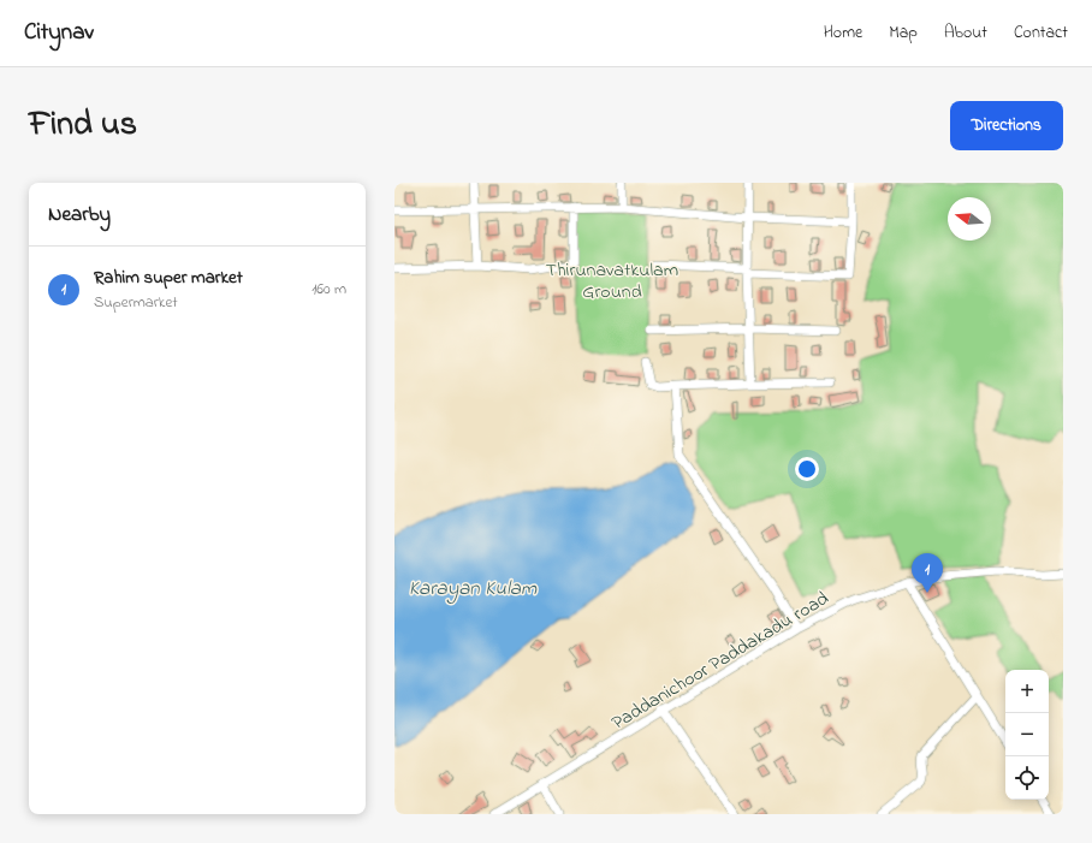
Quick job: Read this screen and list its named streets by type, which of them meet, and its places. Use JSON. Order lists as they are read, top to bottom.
{
  "streets": {
    "street": ["Paddanichoor Paddakadu road"]
  },
  "water": ["Karayan Kulam"],
  "parks": ["Thirunavatkulam Ground"],
  "north": "left",
  "page": {
    "header": "Citynav",
    "nav": [
      "Home",
      "Map",
      "About",
      "Contact"
    ],
    "title": "Find us",
    "buttons": "Directions",
    "heading": "Nearby",
    "list": [
      {
        "mark": "1",
        "name": "Rahim super market",
        "note": "Supermarket",
        "value": "160 m"
      }
    ],
    "pins": "1",
    "map_buttons": ["+", "−"]
  }
}
